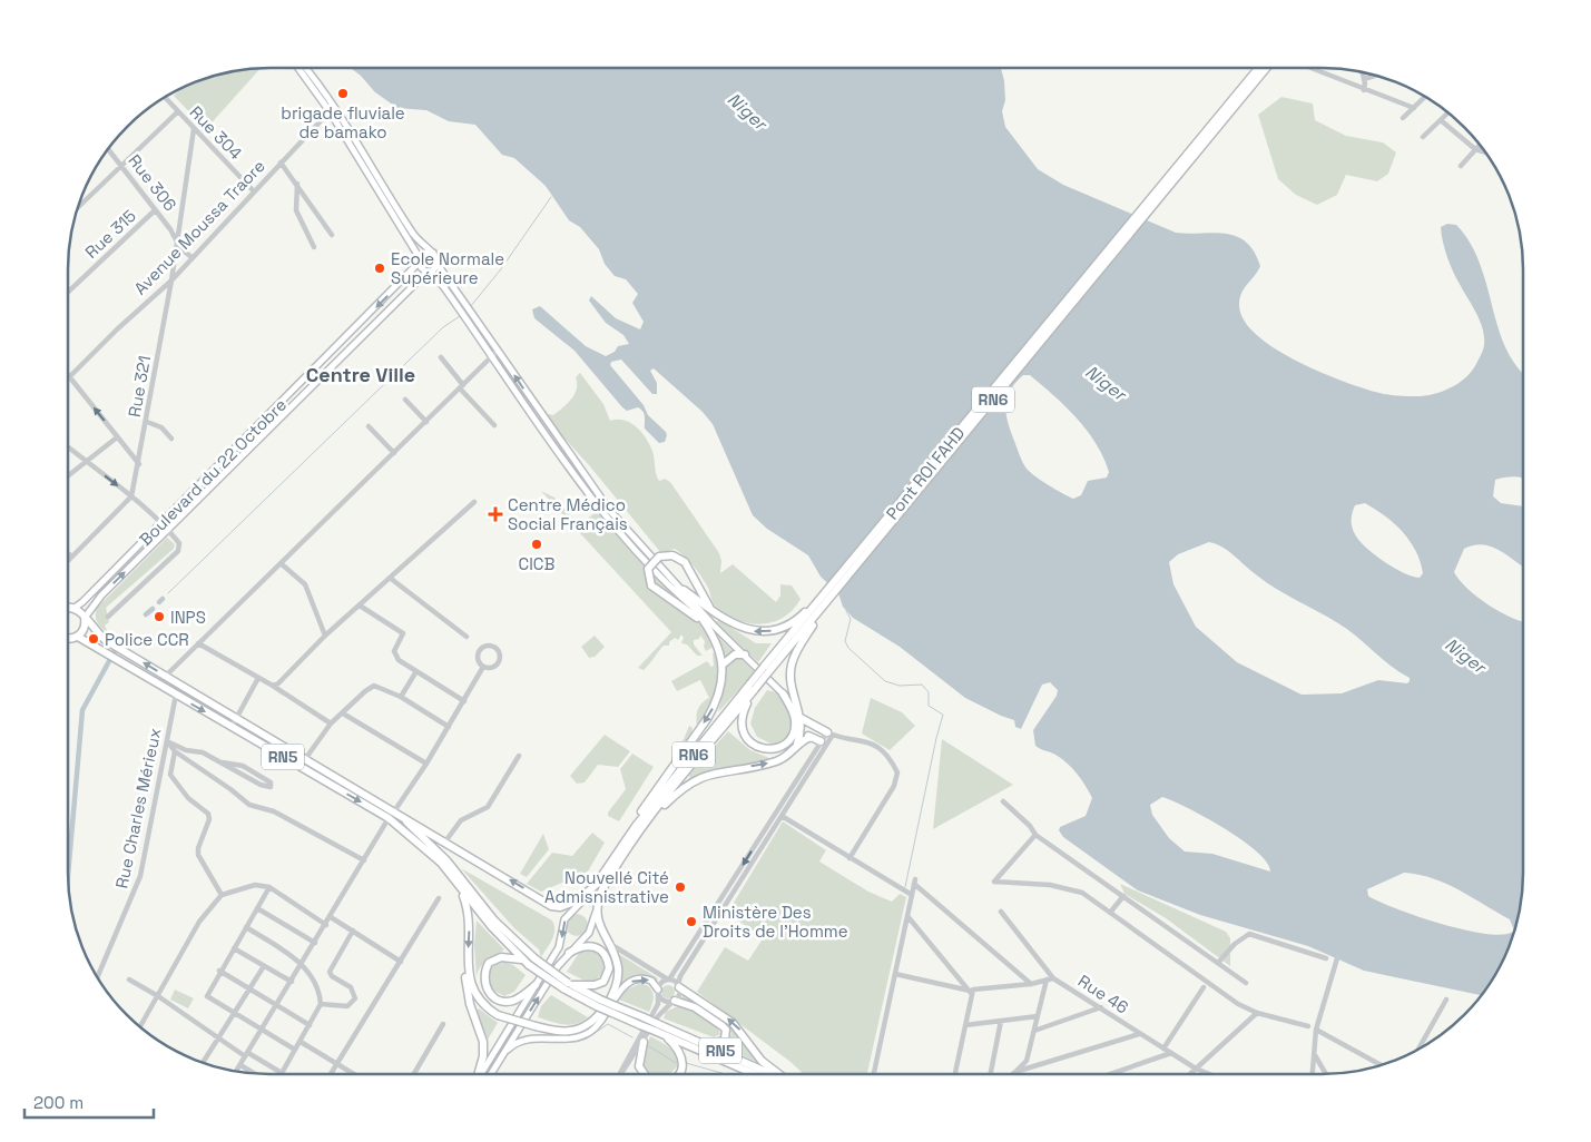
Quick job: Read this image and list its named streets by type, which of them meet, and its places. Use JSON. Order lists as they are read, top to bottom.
{
  "streets": {
    "highway": ["RN6", "RN5"],
    "main road": ["Boulevard du 22 Octobre"],
    "street": [
      "Rue 304",
      "Rue 306",
      "Avenue Moussa Traore",
      "Rue 315",
      "Rue 321",
      "Rue Charles Mérieux",
      "Rue 46"
    ]
  },
  "crossings": [
    ["Rue 304", "Avenue Moussa Traore"],
    ["Rue 304", "Rue 321"],
    ["Rue 306", "Avenue Moussa Traore"],
    ["Rue 306", "Rue 315"],
    ["Rue 306", "Rue 321"],
    ["Avenue Moussa Traore", "Rue 321"],
    ["Boulevard du 22 Octobre", "RN5"],
    ["RN5", "Rue Charles Mérieux"]
  ],
  "districts": ["Centre Ville"],
  "water": ["Niger"],
  "places": {
    "other": [
      "brigade fluviale de bamako",
      "Ecole Normale Supérieure",
      "CICB",
      "INPS",
      "Police CCR",
      "Nouvellé Cité Admisnistrative",
      "Ministère Des Droits de l'Homme"
    ],
    "health": ["Centre Médico Social Français"]
  },
  "scale_bar": "200 m"
}
